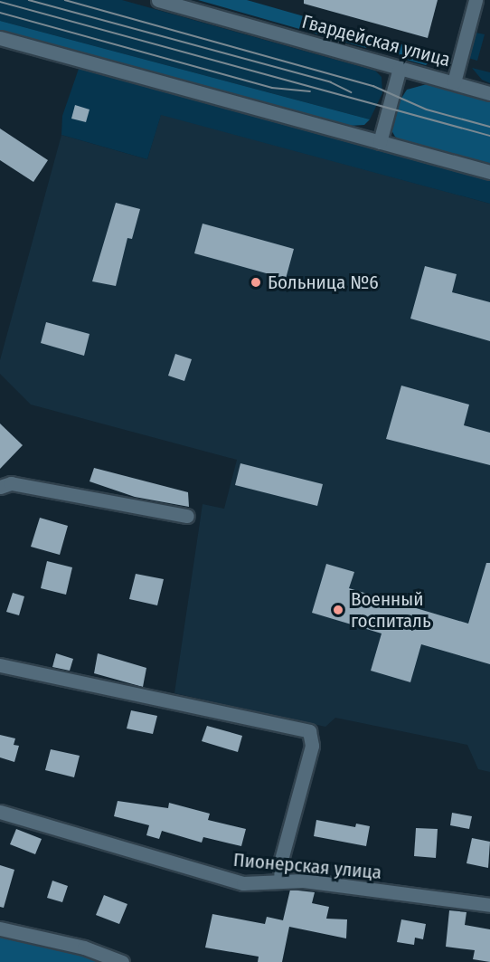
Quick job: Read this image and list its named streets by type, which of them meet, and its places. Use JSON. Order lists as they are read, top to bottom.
{
  "streets": {
    "street": ["Гвардейская улица", "Пионерская улица"]
  },
  "places": ["Больница №6", "Военный госпиталь"]
}
